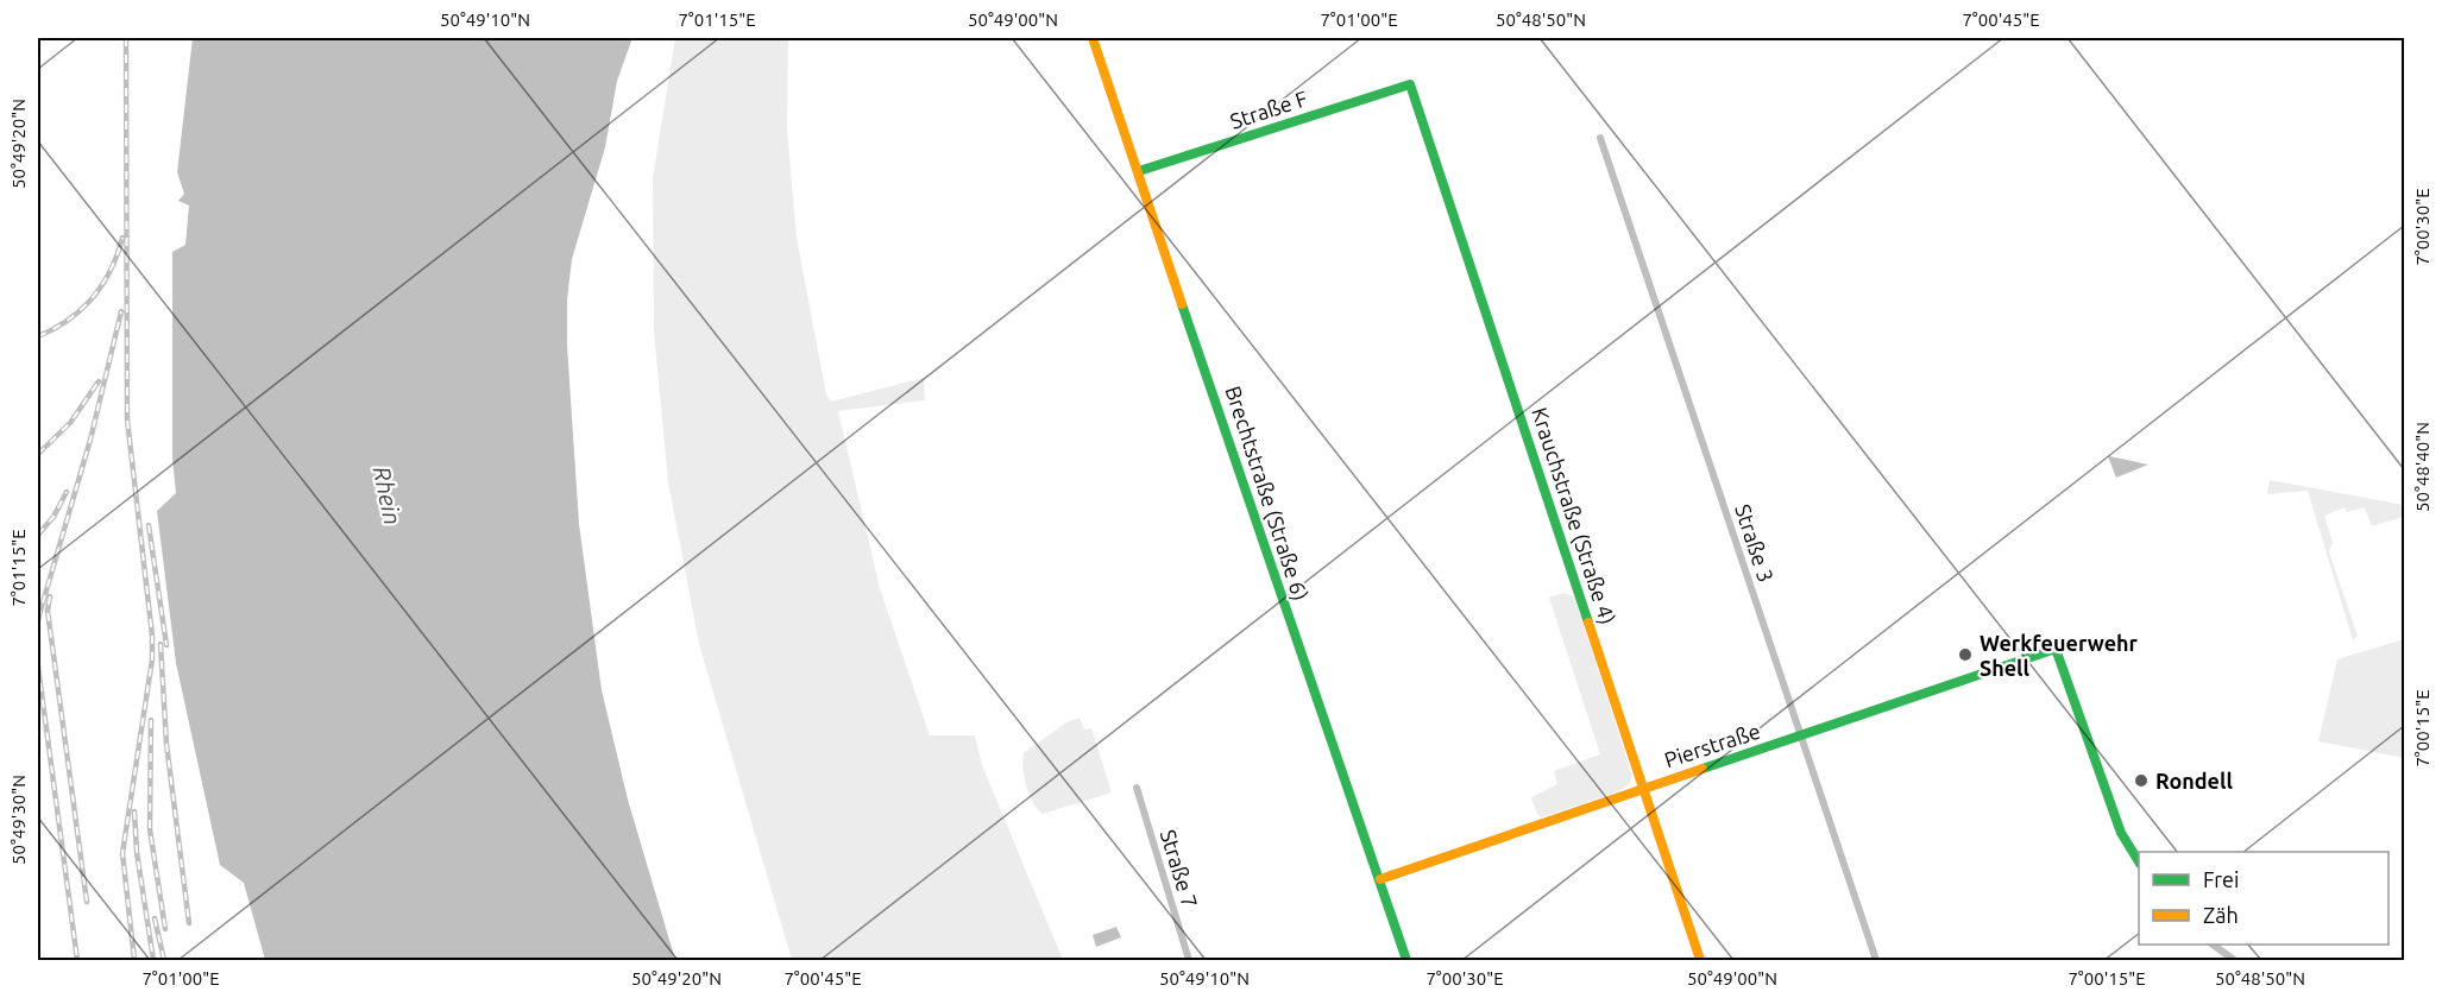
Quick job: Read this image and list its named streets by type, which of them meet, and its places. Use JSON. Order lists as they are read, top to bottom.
{
  "streets": {
    "street": [
      "Straße F",
      "Brechtstraße (Straße 6)",
      "Krauchstraße (Straße 4)",
      "Straße 3",
      "Pierstraße",
      "Straße 7"
    ]
  },
  "crossings": [
    ["Straße F", "Brechtstraße (Straße 6)"],
    ["Straße F", "Krauchstraße (Straße 4)"],
    ["Brechtstraße (Straße 6)", "Pierstraße"],
    ["Krauchstraße (Straße 4)", "Pierstraße"],
    ["Straße 3", "Pierstraße"]
  ],
  "water": ["Rhein"],
  "places": ["Werkfeuerwehr Shell", "Rondell"],
  "legend": ["Frei", "Zäh"],
  "coordinates": [
    "50°49'10\"N",
    "7°01'15\"E",
    "50°49'00\"N",
    "7°01'00\"E",
    "50°48'50\"N",
    "7°00'45\"E",
    "50°49'20\"N",
    "7°00'30\"E",
    "50°48'40\"N",
    "7°00'15\"E",
    "50°49'30\"N"
  ]
}
